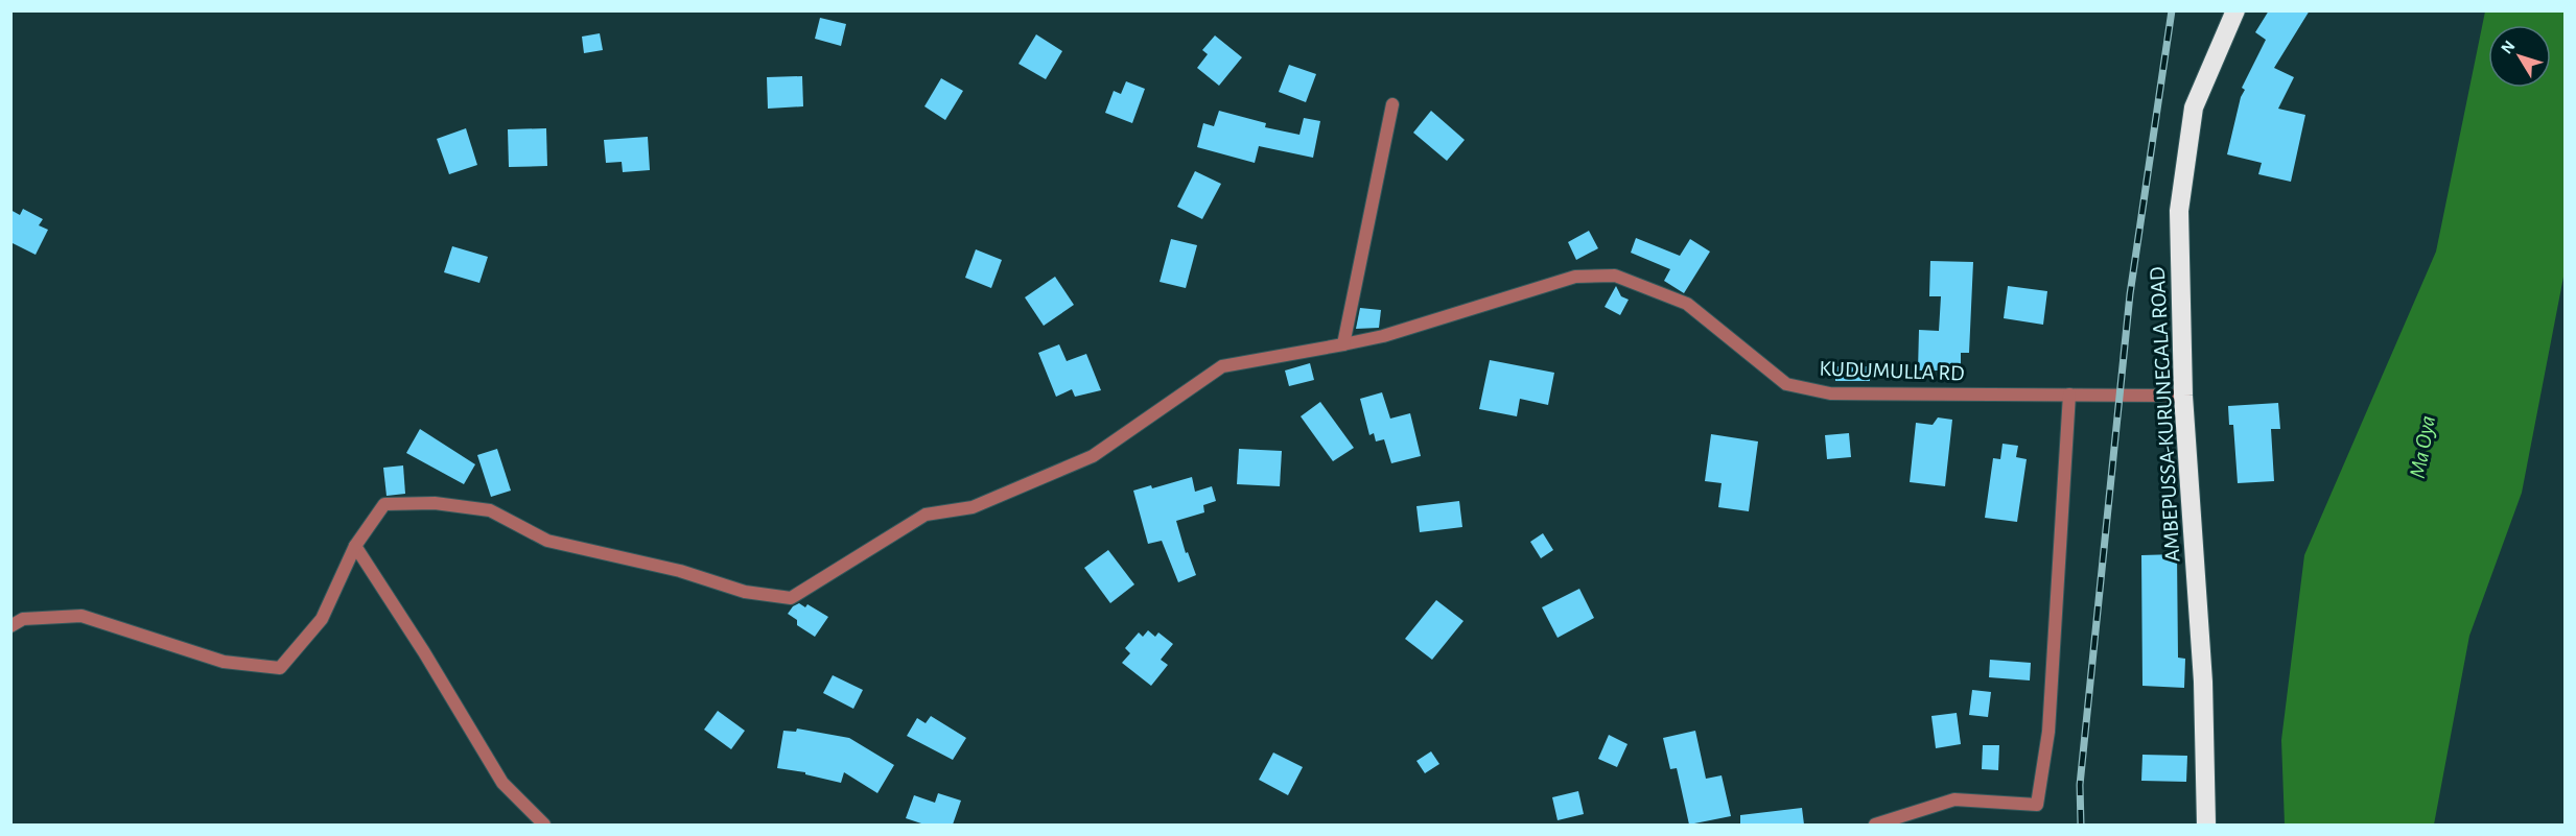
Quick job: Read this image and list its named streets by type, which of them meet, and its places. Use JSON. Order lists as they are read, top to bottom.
{
  "streets": {
    "highway": ["AMBEPUSSA-KURUNEGALA ROAD"],
    "street": ["KUDUMULLA RD"]
  },
  "crossings": [
    ["KUDUMULLA RD", "AMBEPUSSA-KURUNEGALA ROAD"]
  ],
  "water": ["Ma Oya"],
  "north": "top left"
}
